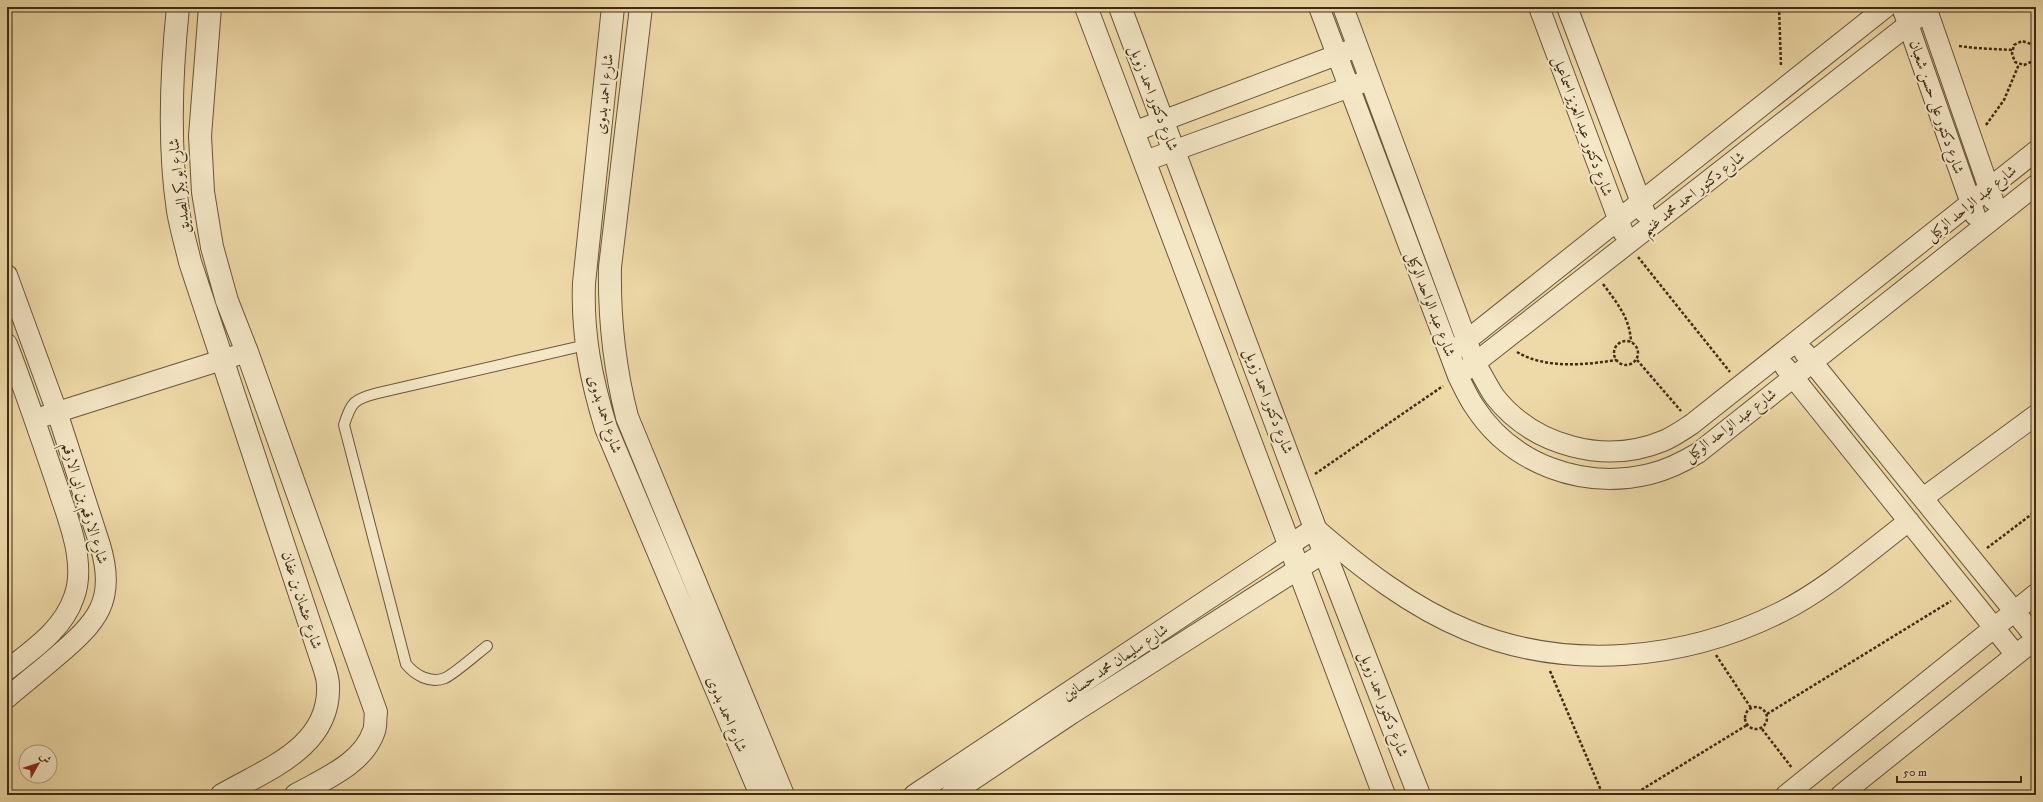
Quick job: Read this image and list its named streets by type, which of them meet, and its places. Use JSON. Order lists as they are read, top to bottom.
{
  "streets": {
    "street": [
      "شارع احمد بدوى",
      "شارع دكتور احمد زويل",
      "شارع دكتور على حسن شعبان",
      "شارع دكتور عبد العزيز اسماعيل",
      "شارع ابو بكر الصديق",
      "شارع دكتور احمد محمد غنيم",
      "شارع عبد الواحد الوكيل",
      "شارع الارقم بن ابى الارقم",
      "شارع عثمان بن عفان",
      "شارع سليمان محمد حسانين"
    ]
  },
  "crossings": [
    ["شارع دكتور احمد زويل", "شارع سليمان محمد حسانين"],
    ["شارع دكتور على حسن شعبان", "شارع دكتور احمد محمد غنيم"],
    ["شارع دكتور على حسن شعبان", "شارع عبد الواحد الوكيل"],
    ["شارع دكتور عبد العزيز اسماعيل", "شارع دكتور احمد محمد غنيم"],
    ["شارع ابو بكر الصديق", "شارع عثمان بن عفان"],
    ["شارع دكتور احمد محمد غنيم", "شارع عبد الواحد الوكيل"]
  ],
  "scale_bar": "50 m",
  "north": "top right"
}
